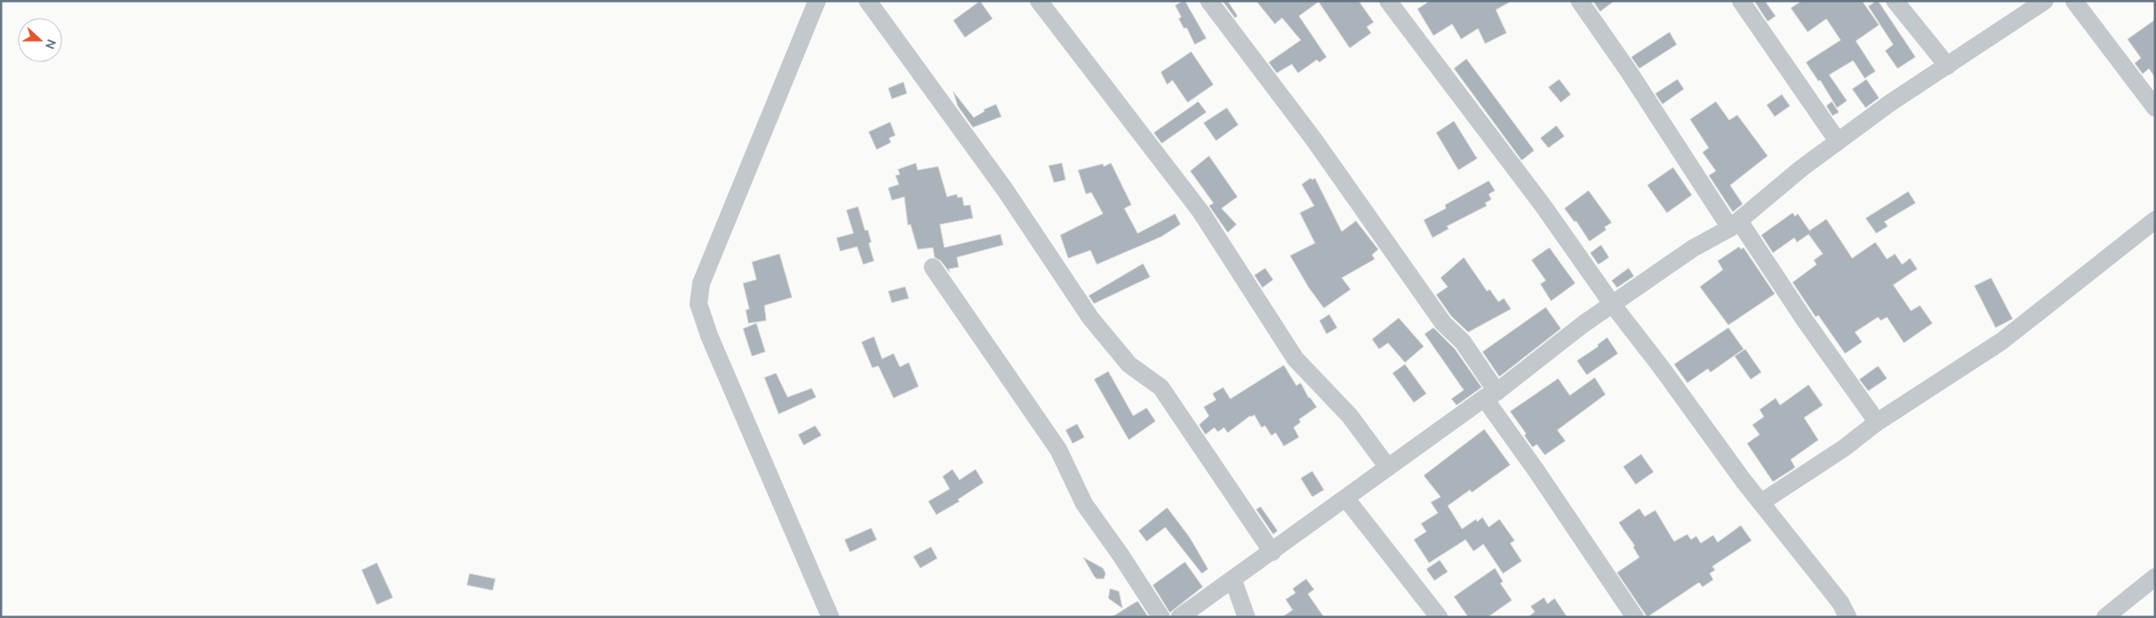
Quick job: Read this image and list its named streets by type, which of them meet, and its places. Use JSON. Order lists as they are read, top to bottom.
{
  "north": "right"
}
